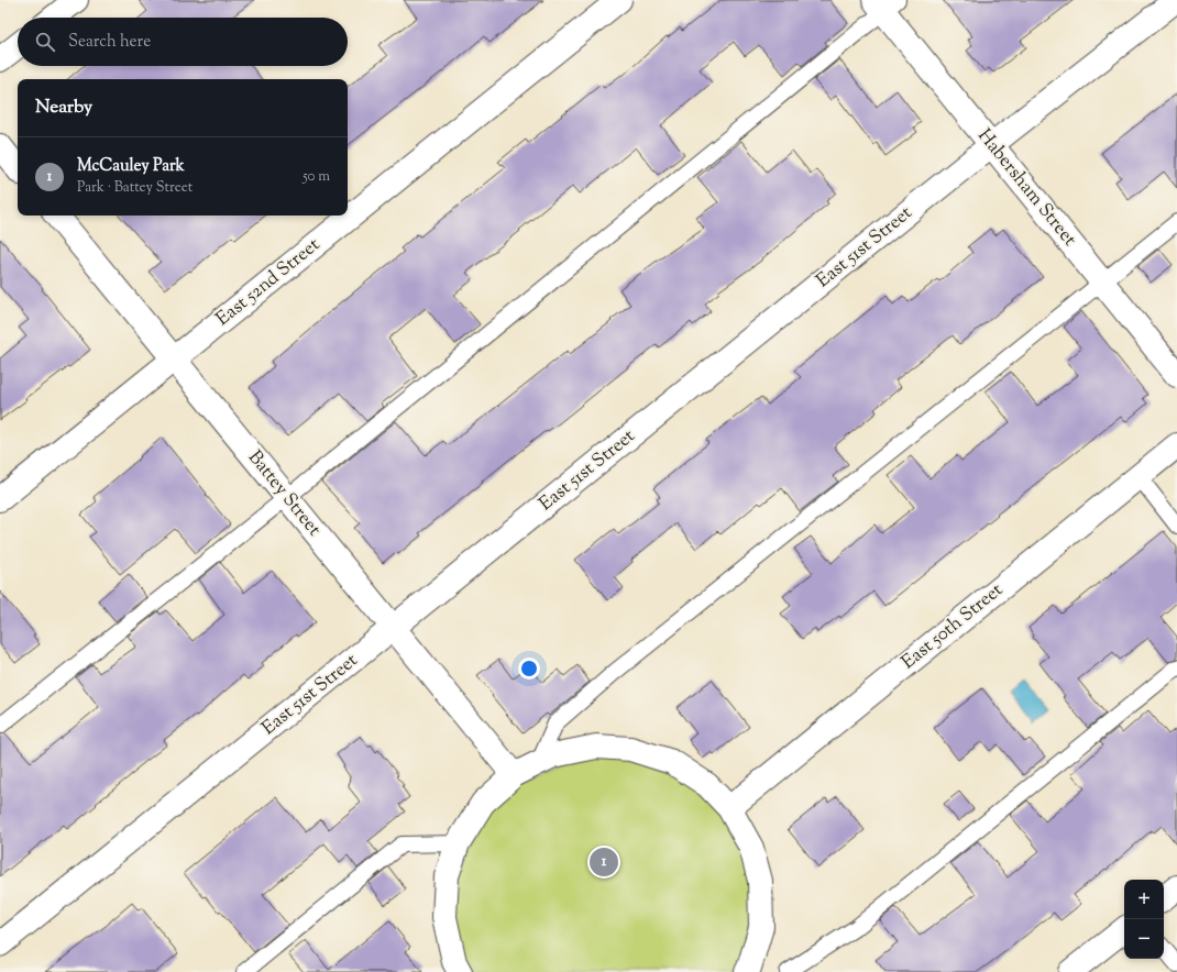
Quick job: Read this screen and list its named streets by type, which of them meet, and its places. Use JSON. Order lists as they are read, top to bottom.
{
  "streets": {
    "street": [
      "Habersham Street",
      "East 51st Street",
      "East 52nd Street",
      "Battey Street",
      "East 50th Street"
    ]
  },
  "crossings": [
    ["Habersham Street", "East 51st Street"],
    ["East 51st Street", "Battey Street"],
    ["East 52nd Street", "Battey Street"]
  ],
  "page": {
    "search": "Search here",
    "heading": "Nearby",
    "list": [
      {
        "mark": "1",
        "name": "McCauley Park",
        "note": "Park · Battey Street",
        "value": "50 m"
      }
    ],
    "pins": "1",
    "map_buttons": ["+", "−"]
  }
}
